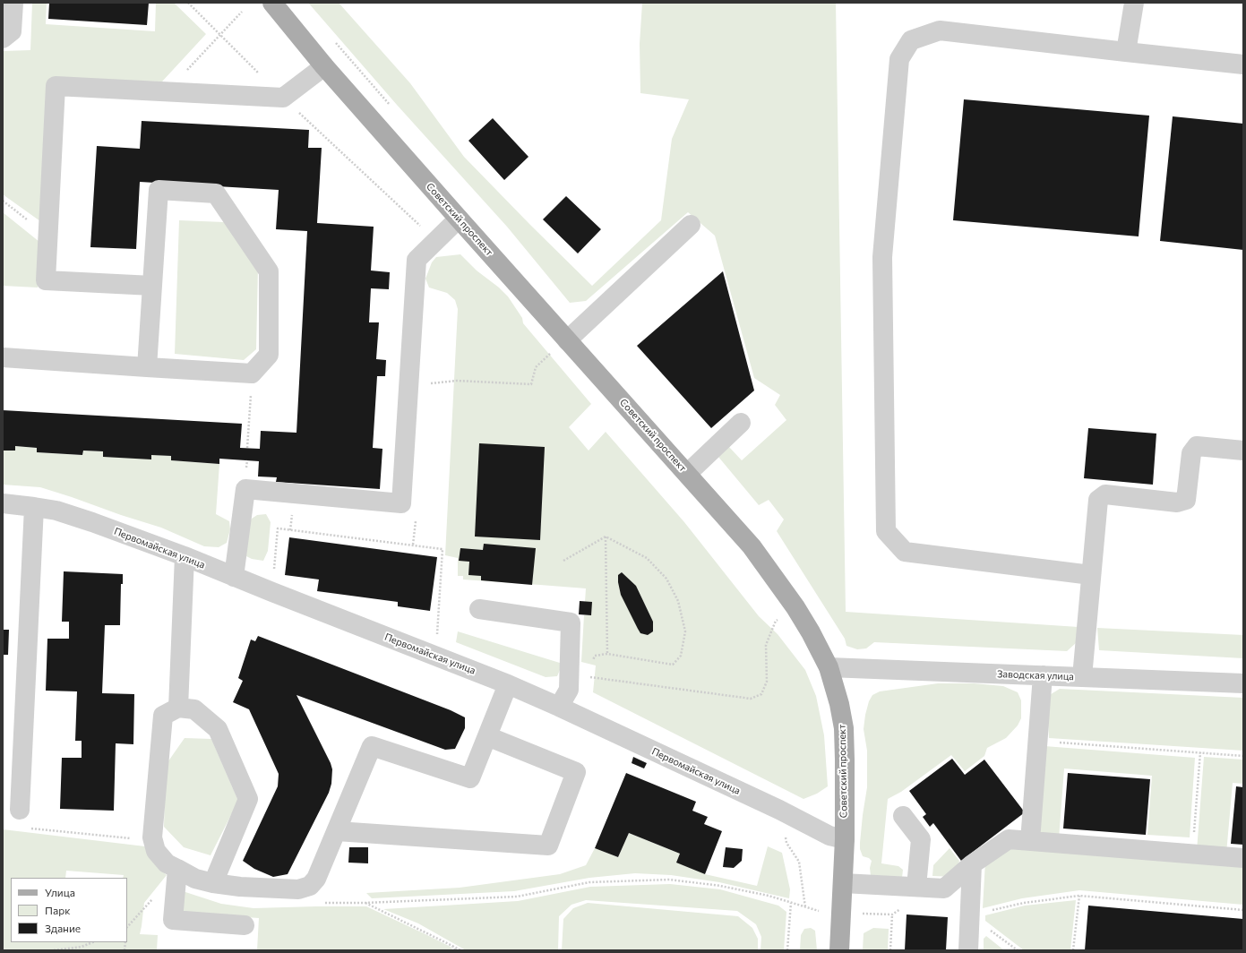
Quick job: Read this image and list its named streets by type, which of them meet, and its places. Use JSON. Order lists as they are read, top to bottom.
{
  "streets": {
    "main road": ["Советский проспект"],
    "street": ["Первомайская улица", "Заводская улица"]
  },
  "crossings": [
    ["Советский проспект", "Первомайская улица"],
    ["Советский проспект", "Заводская улица"]
  ],
  "legend": ["Улица", "Парк", "Здание"]
}
